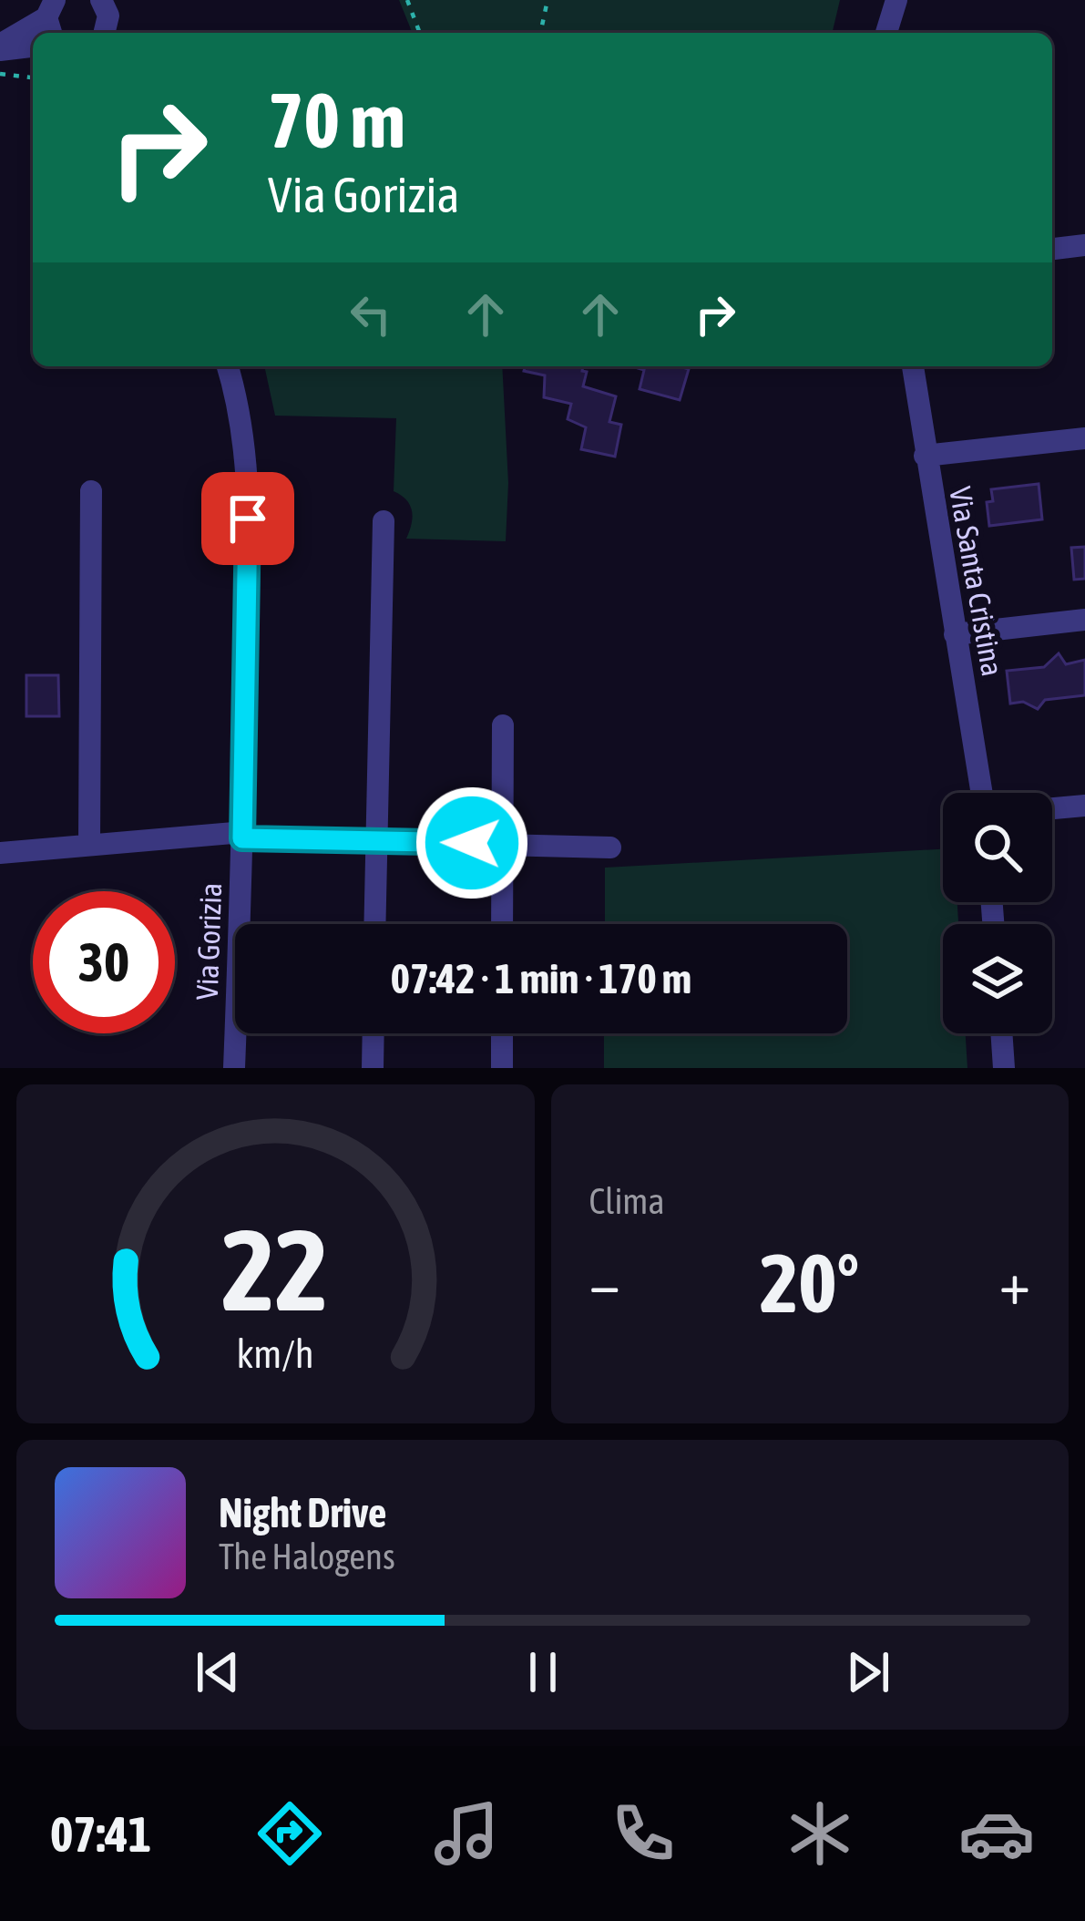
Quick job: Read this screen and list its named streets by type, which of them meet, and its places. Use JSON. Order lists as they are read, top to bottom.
{
  "streets": {
    "street": ["Via Santa Cristina", "Via Gorizia"]
  },
  "page": {
    "turn": ["70 m", "Via Gorizia"],
    "limit": "30",
    "trip": "07:42 · 1 min · 170 m",
    "tile": "Clima",
    "heat": ["−", "20°", "+"],
    "song": ["Night Drive", "The Halogens"],
    "tabs": "07:41",
    "gauge": ["22", "km/h"]
  }
}
